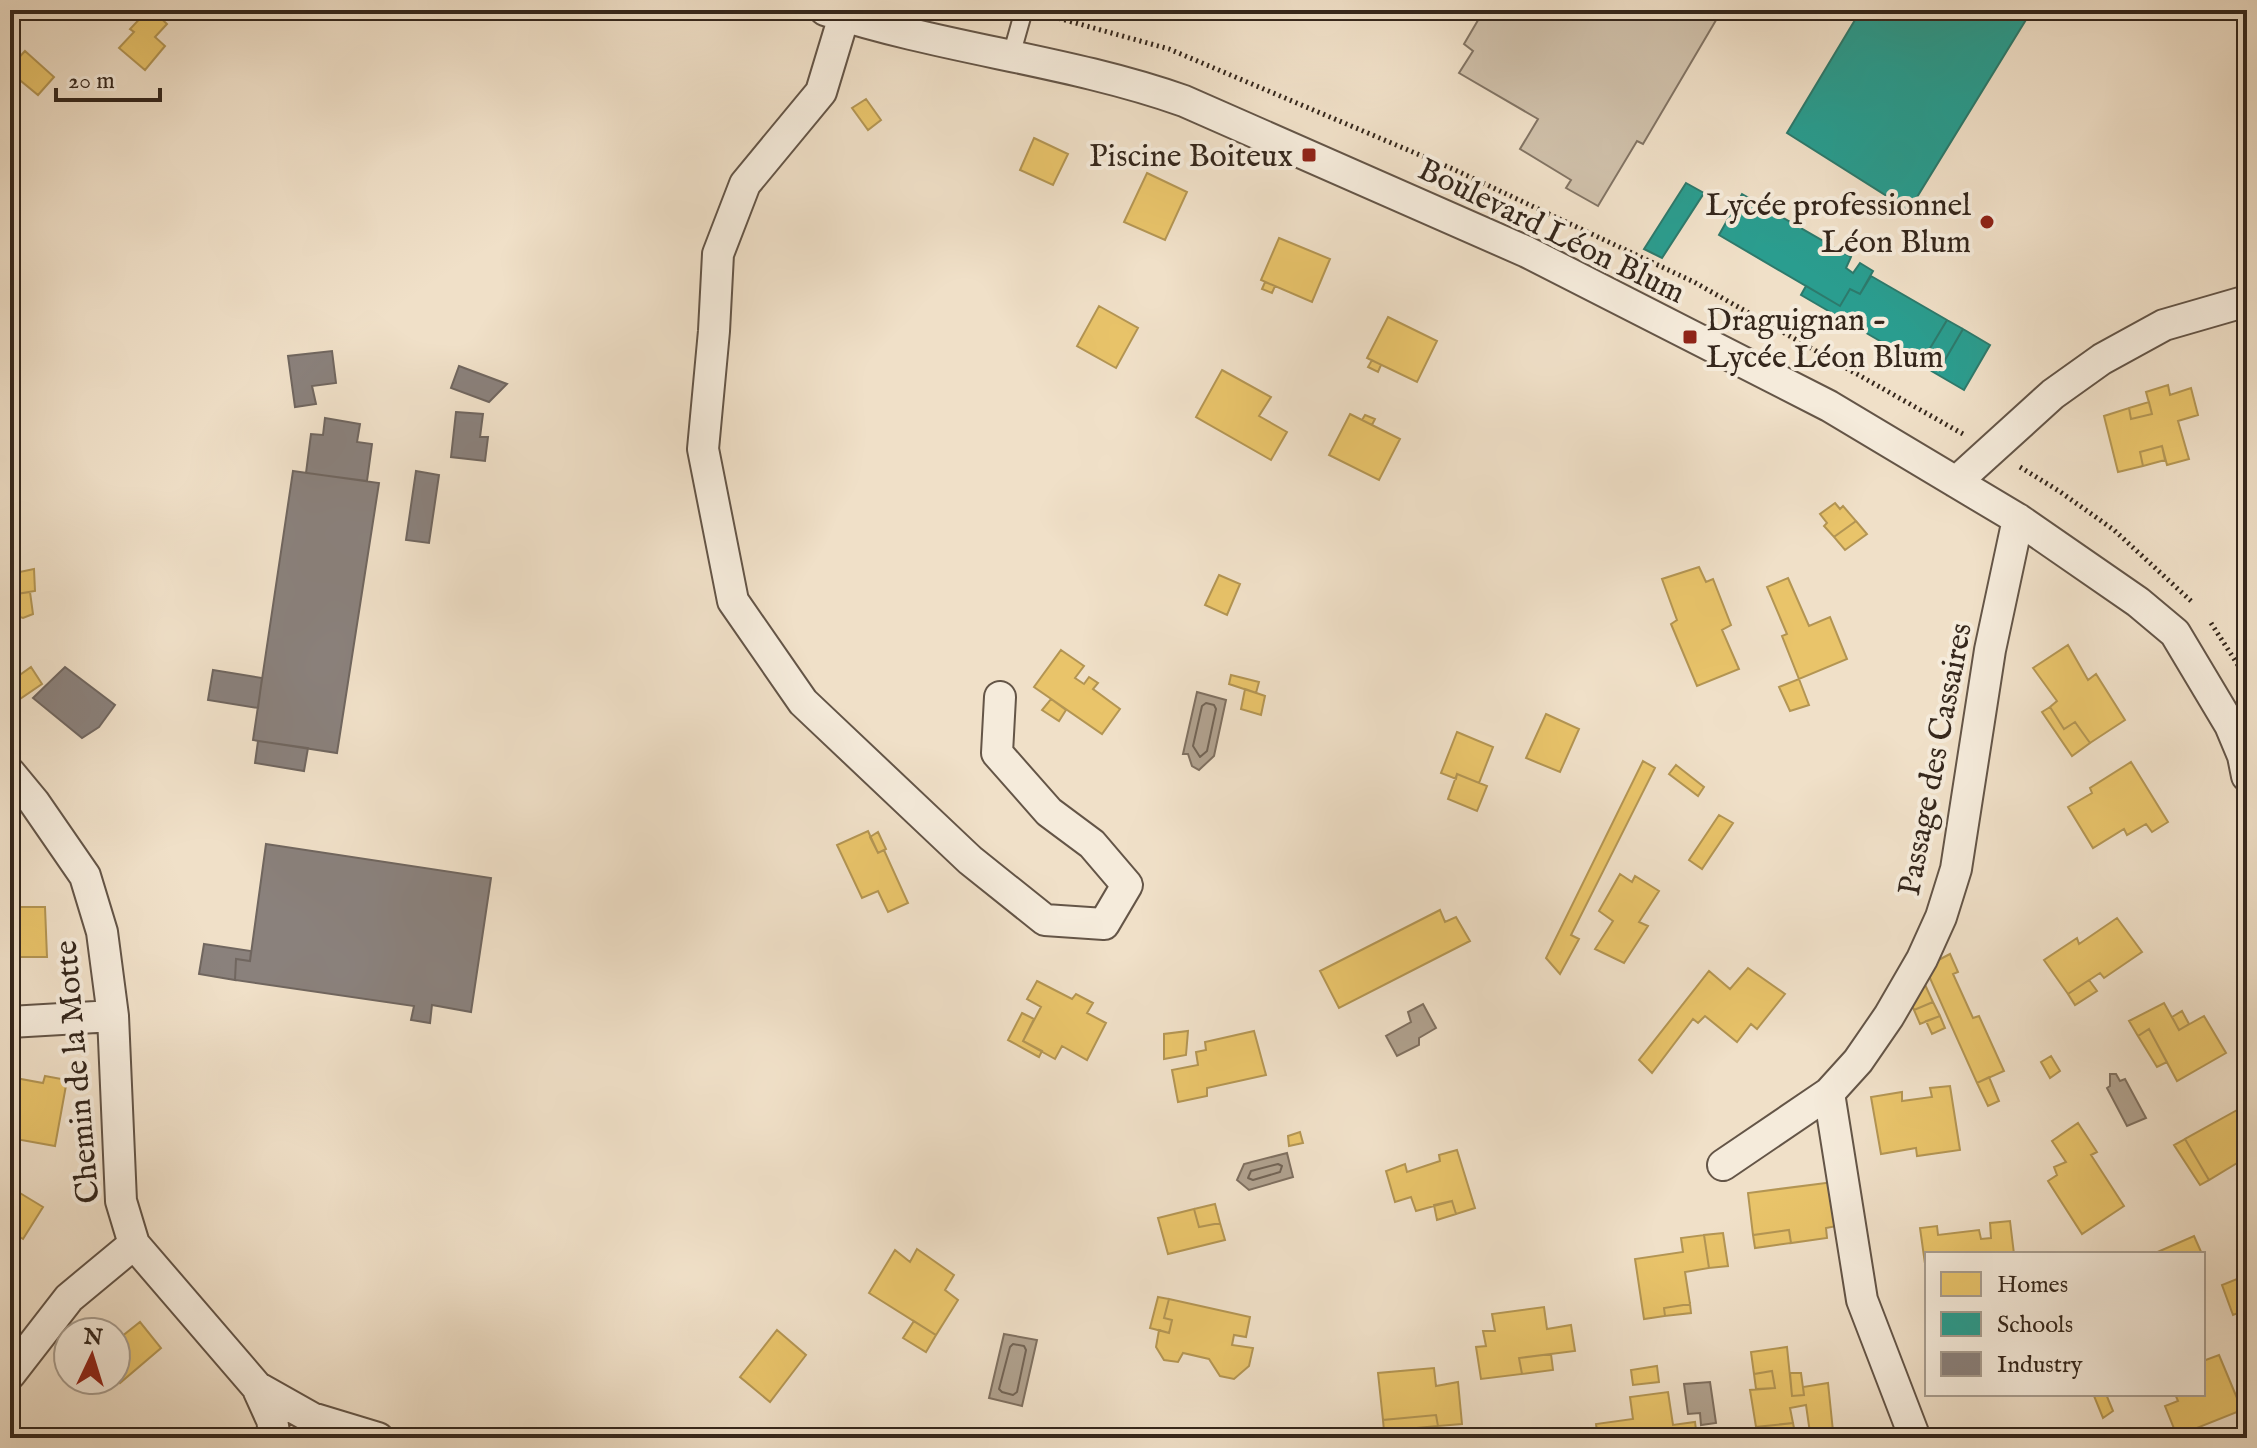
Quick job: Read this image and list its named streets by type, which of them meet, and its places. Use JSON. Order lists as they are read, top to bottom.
{
  "streets": {
    "street": ["Boulevard Léon Blum", "Passage des Cassaires", "Chemin de la Motte"]
  },
  "crossings": [
    ["Boulevard Léon Blum", "Passage des Cassaires"]
  ],
  "places": {
    "transit": ["Piscine Boiteux", "Draguignan - Lycée Léon Blum"],
    "other": ["Lycée professionnel Léon Blum"]
  },
  "legend": ["Homes", "Schools", "Industry"],
  "scale_bar": "20 m",
  "north": "top"
}
